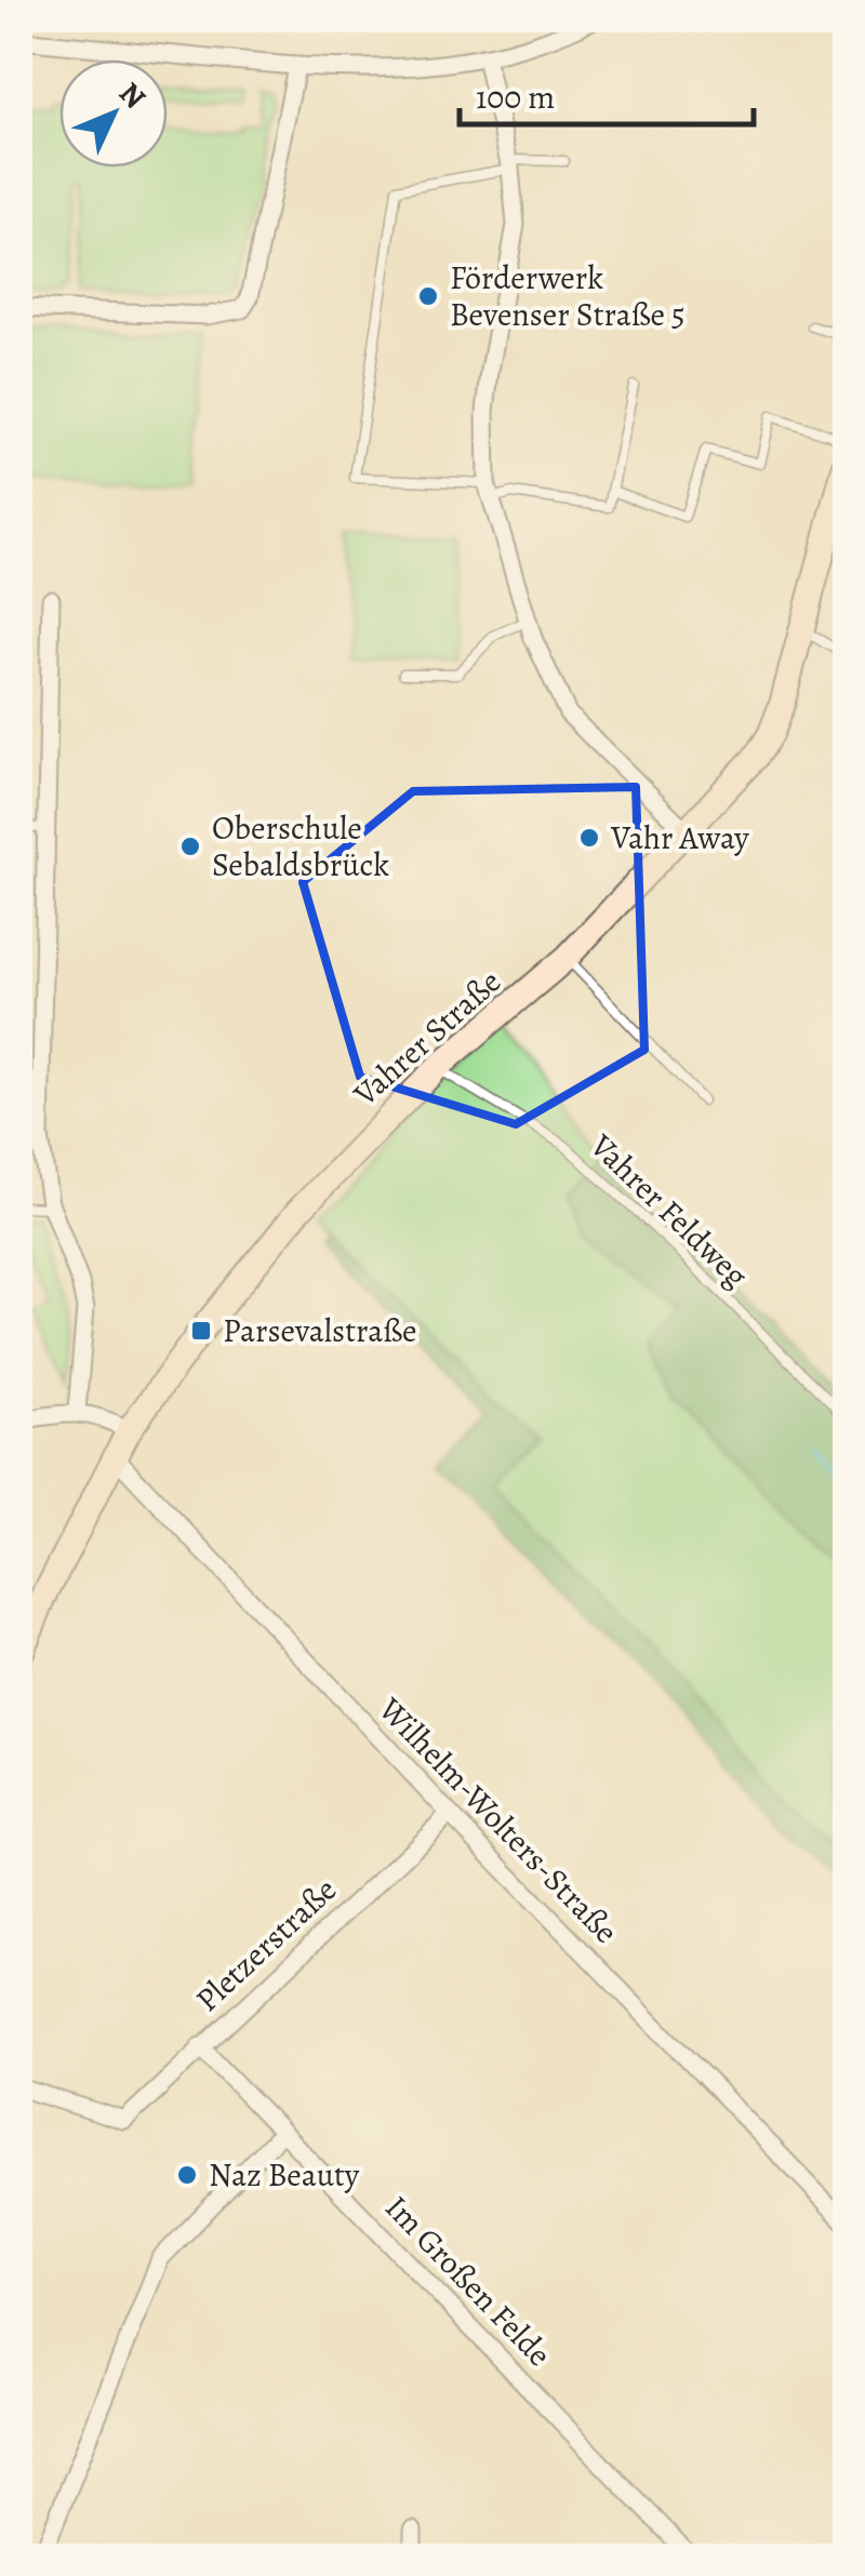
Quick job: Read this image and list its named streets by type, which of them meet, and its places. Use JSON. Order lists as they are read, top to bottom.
{
  "streets": {
    "main road": ["Vahrer Straße"],
    "street": ["Wilhelm-Wolters-Straße", "Pletzerstraße", "Im Großen Felde"],
    "lane": ["Vahrer Feldweg"]
  },
  "crossings": [
    ["Vahrer Straße", "Vahrer Feldweg"],
    ["Vahrer Straße", "Wilhelm-Wolters-Straße"],
    ["Wilhelm-Wolters-Straße", "Pletzerstraße"],
    ["Pletzerstraße", "Im Großen Felde"]
  ],
  "places": {
    "other": [
      "Förderwerk Bevenser Straße 5",
      "Vahr Away",
      "Oberschule Sebaldsbrück",
      "Naz Beauty"
    ],
    "transit": ["Parsevalstraße"]
  },
  "scale_bar": "100 m",
  "north": "top right"
}
